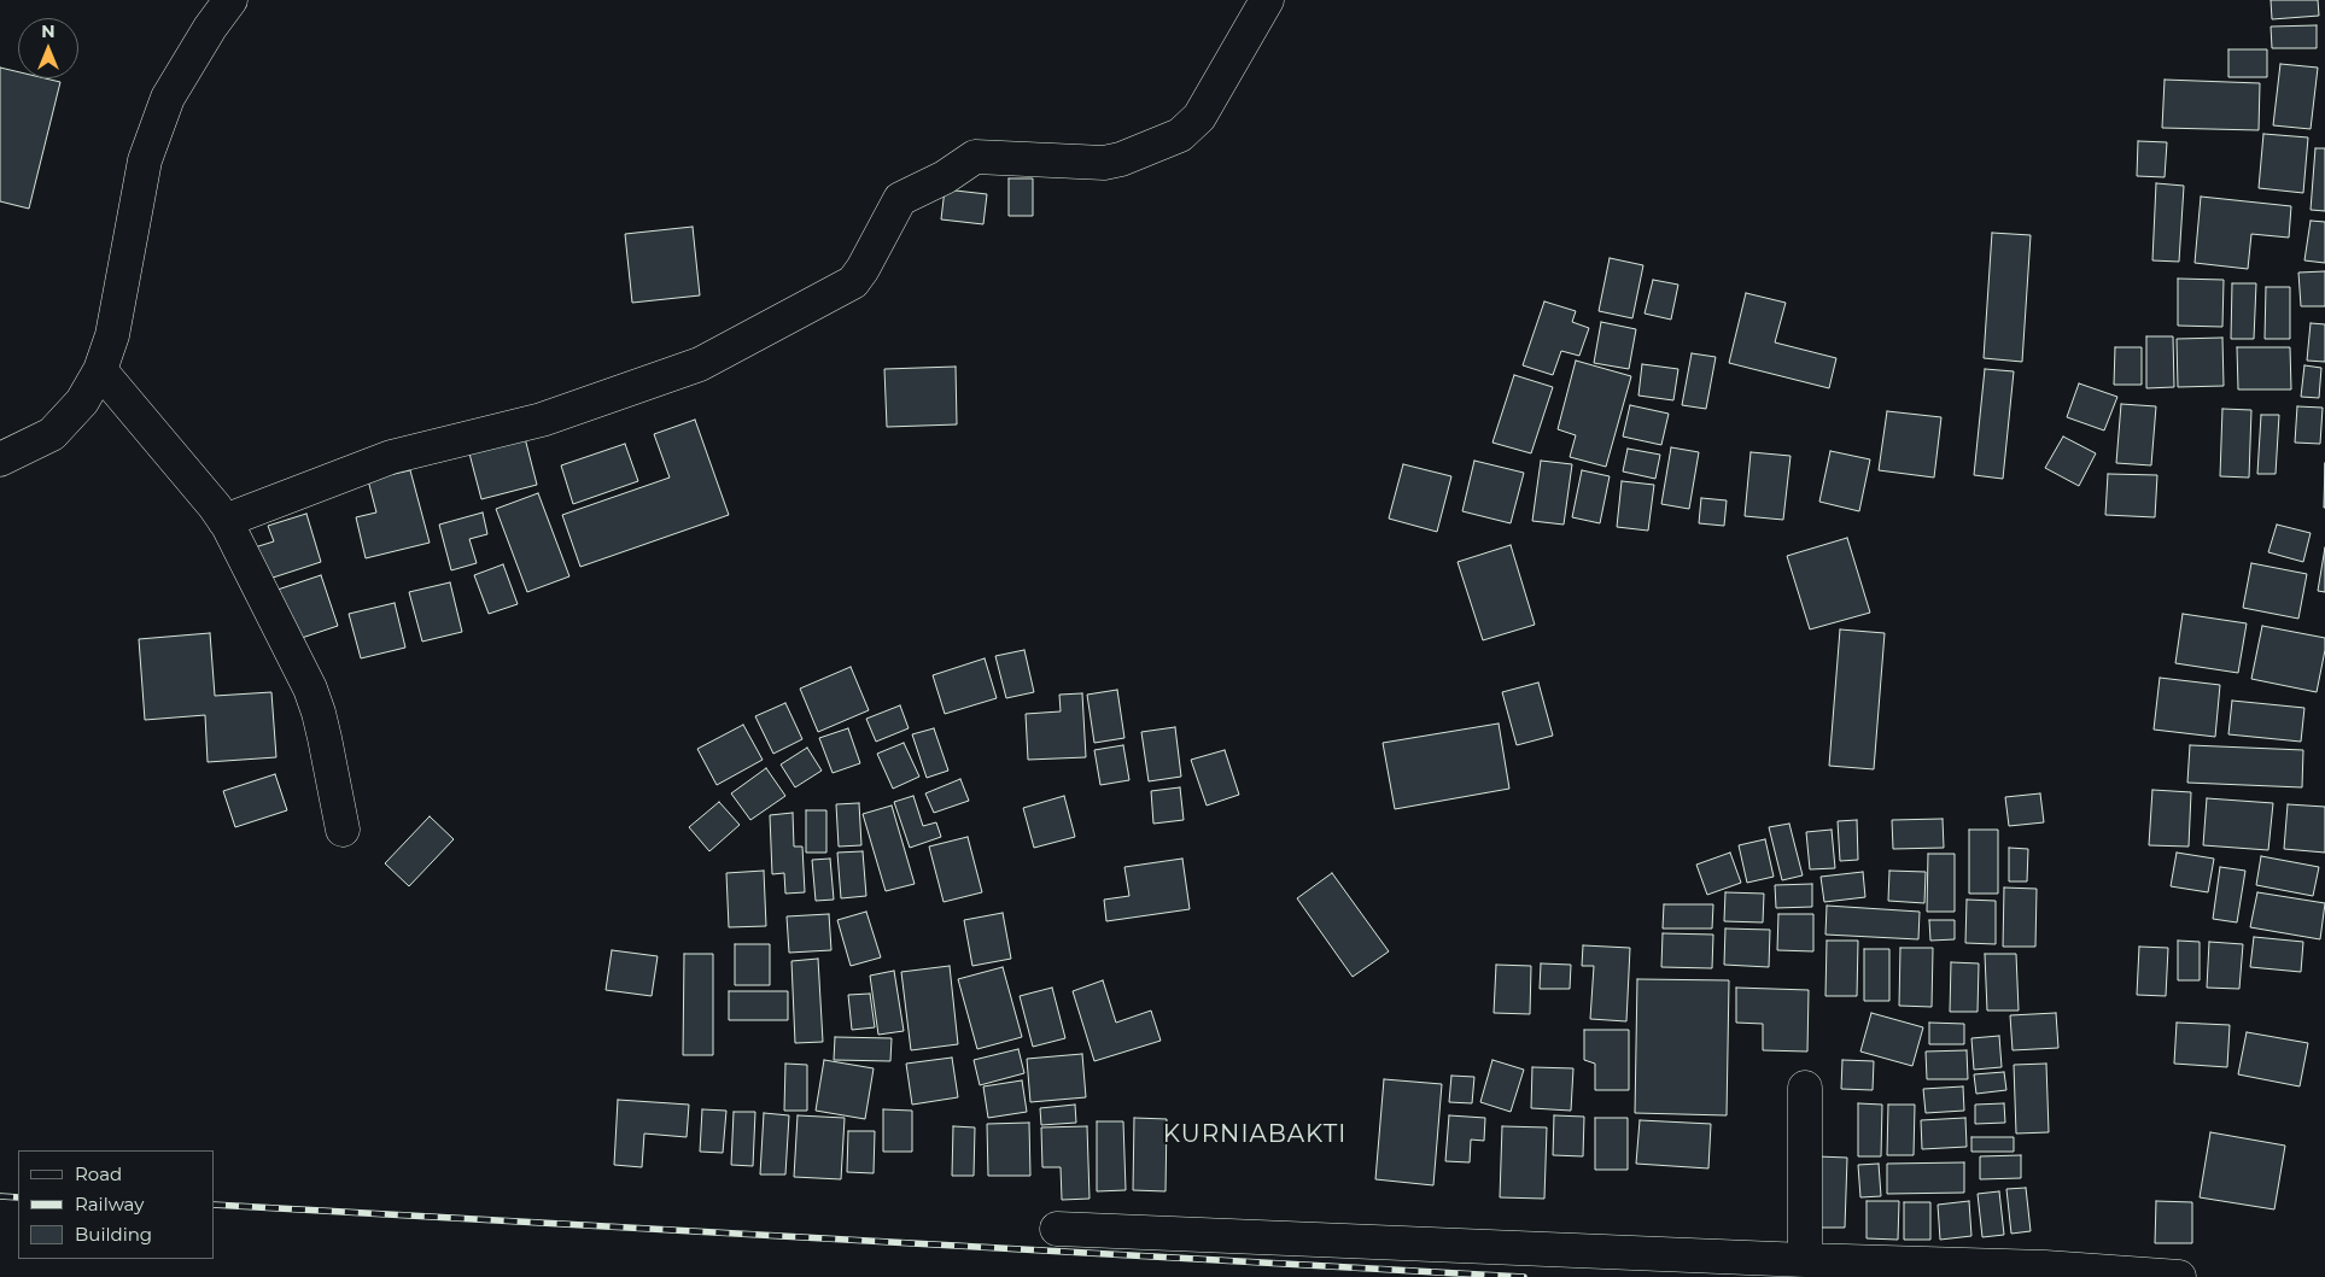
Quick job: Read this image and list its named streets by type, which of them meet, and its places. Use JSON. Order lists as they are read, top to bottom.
{
  "districts": ["KURNIABAKTI"],
  "legend": ["Road", "Railway", "Building"],
  "north": "top"
}
